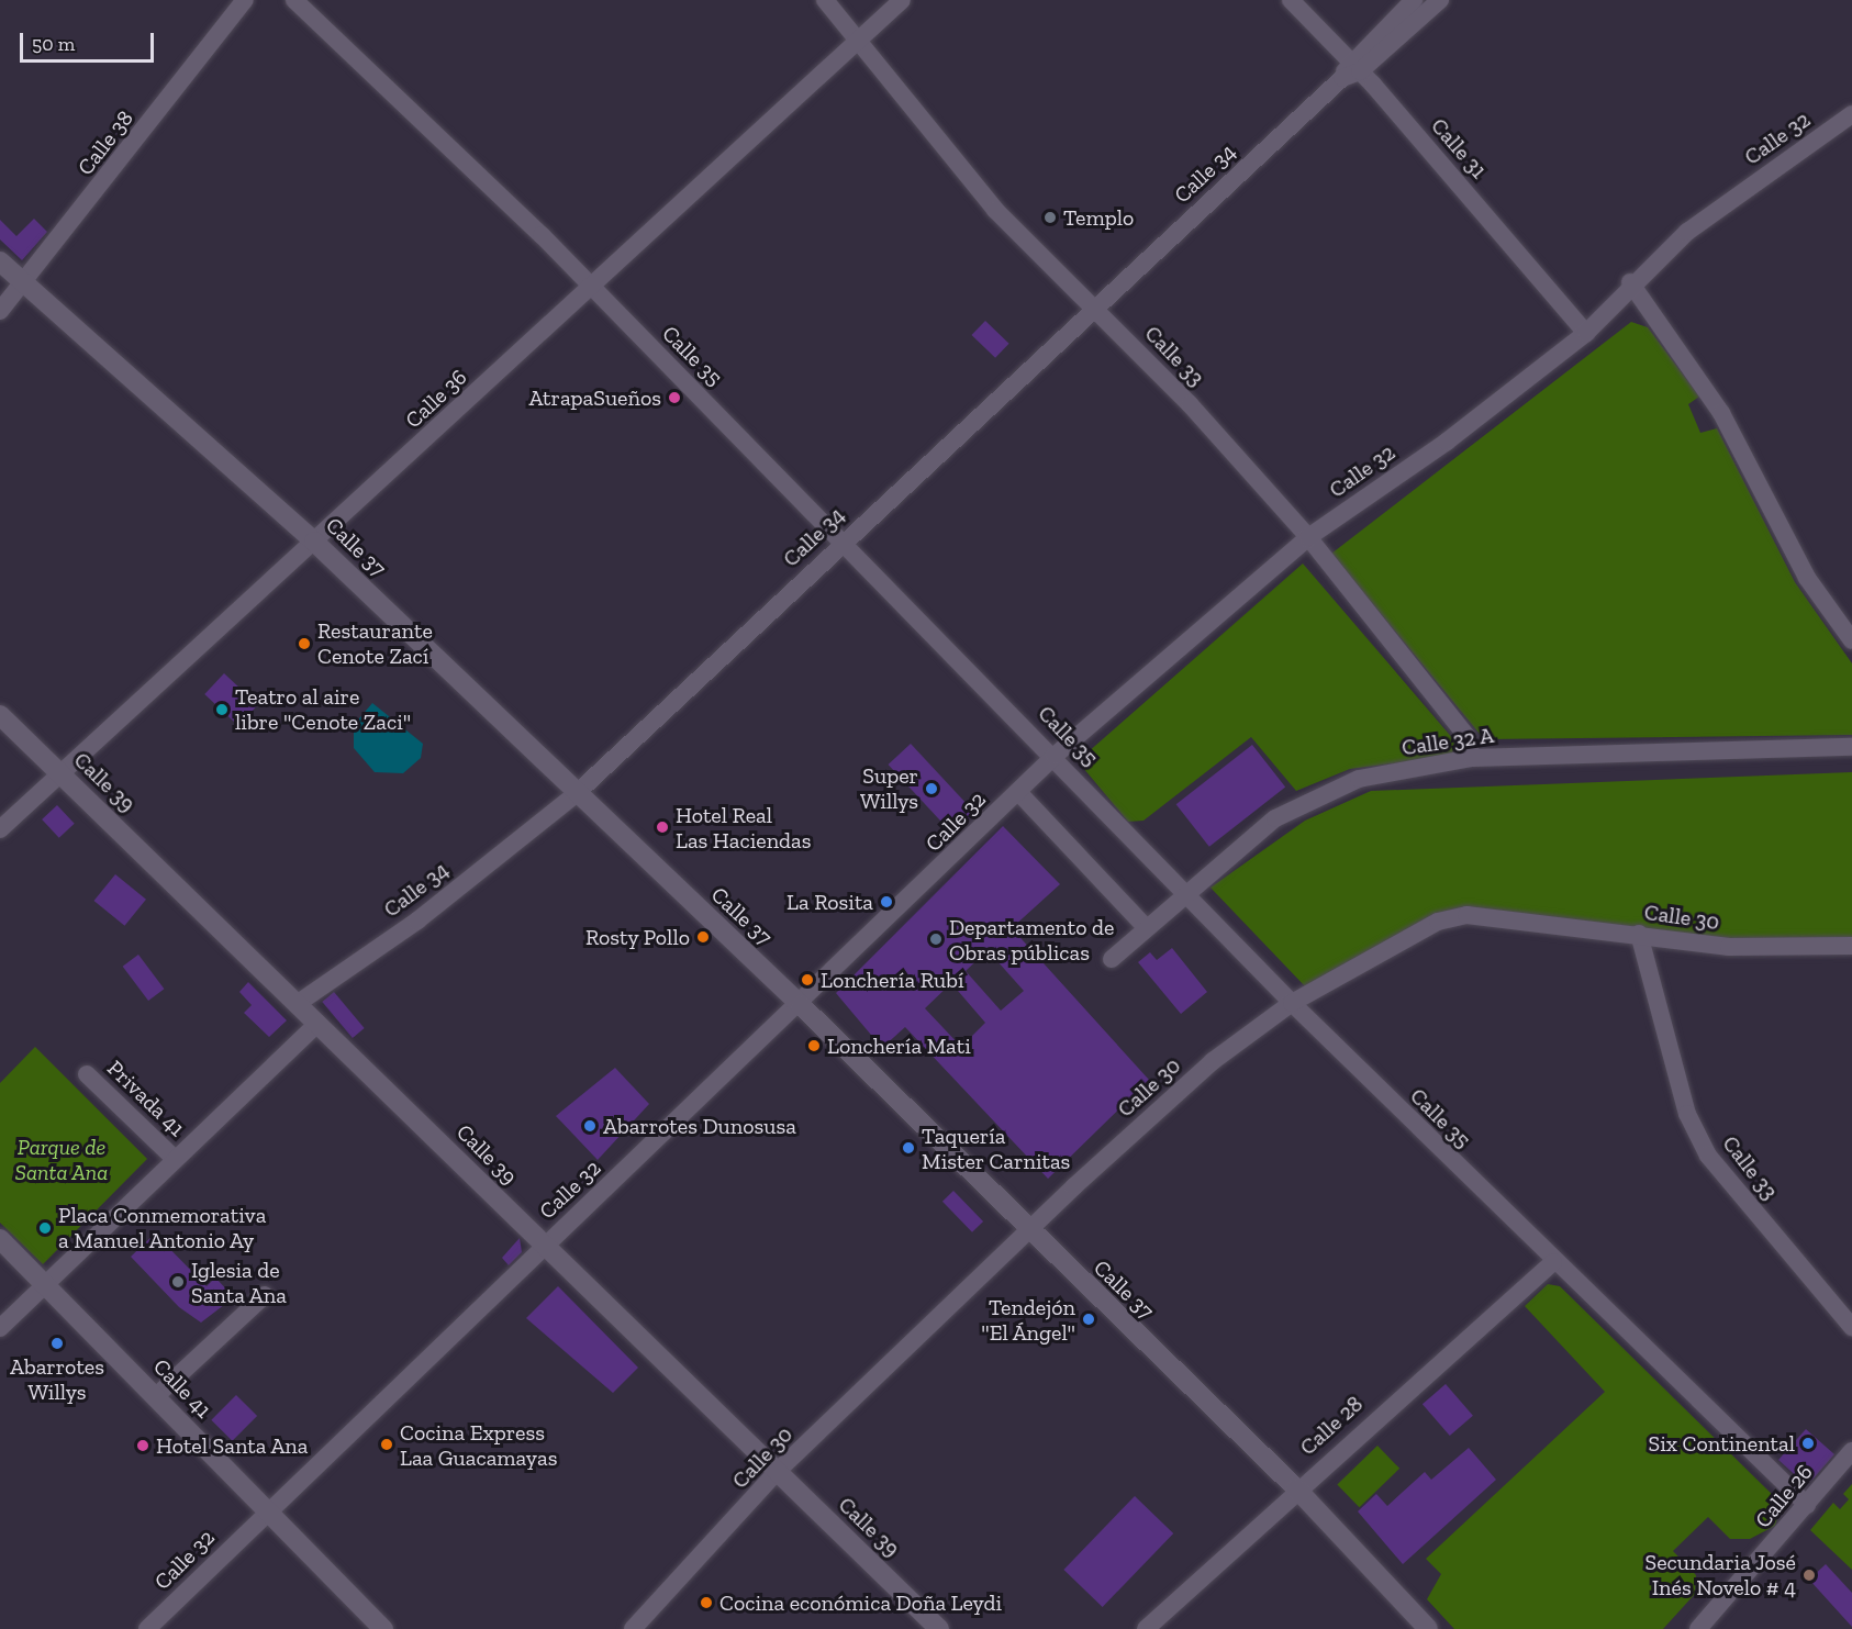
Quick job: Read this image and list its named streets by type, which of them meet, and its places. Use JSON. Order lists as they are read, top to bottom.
{
  "streets": {
    "street": [
      "Calle 32",
      "Calle 38",
      "Calle 31",
      "Calle 34",
      "Calle 35",
      "Calle 33",
      "Calle 36",
      "Calle 37",
      "Calle 32 A",
      "Calle 39",
      "Calle 30",
      "Privada 41",
      "Calle 41",
      "Calle 28",
      "Calle 26"
    ]
  },
  "crossings": [
    ["Calle 32", "Calle 31"],
    ["Calle 32", "Calle 35"],
    ["Calle 32", "Calle 33"],
    ["Calle 32", "Calle 37"],
    ["Calle 32", "Calle 39"],
    ["Calle 32", "Calle 41"],
    ["Calle 38", "Calle 37"],
    ["Calle 31", "Calle 34"],
    ["Calle 34", "Calle 35"],
    ["Calle 34", "Calle 33"],
    ["Calle 34", "Calle 37"],
    ["Calle 34", "Calle 39"],
    ["Calle 35", "Calle 36"],
    ["Calle 35", "Calle 32 A"],
    ["Calle 35", "Calle 30"],
    ["Calle 35", "Calle 28"],
    ["Calle 35", "Calle 26"],
    ["Calle 33", "Calle 36"],
    ["Calle 33", "Calle 32 A"],
    ["Calle 33", "Calle 30"],
    ["Calle 36", "Calle 37"],
    ["Calle 36", "Calle 39"],
    ["Calle 37", "Calle 30"],
    ["Calle 37", "Calle 28"],
    ["Calle 39", "Calle 30"]
  ],
  "parks": ["Parque de Santa Ana"],
  "places": [
    "Templo",
    "AtrapaSueños",
    "Restaurante Cenote Zací",
    "Teatro al aire libre \"Cenote Zaci\"",
    "Super Willys",
    "Hotel Real Las Haciendas",
    "La Rosita",
    "Rosty Pollo",
    "Departamento de Obras públicas",
    "Lonchería Rubí",
    "Lonchería Mati",
    "Abarrotes Dunosusa",
    "Taquería Mister Carnitas",
    "Placa Conmemorativa a Manuel Antonio Ay",
    "Iglesia de Santa Ana",
    "Tendejón \"El Ángel\"",
    "Abarrotes Willys",
    "Six Continental",
    "Cocina Express Laa Guacamayas",
    "Hotel Santa Ana",
    "Secundaria José Inés Novelo # 4",
    "Cocina económica Doña Leydi"
  ],
  "scale_bar": "50 m"
}
